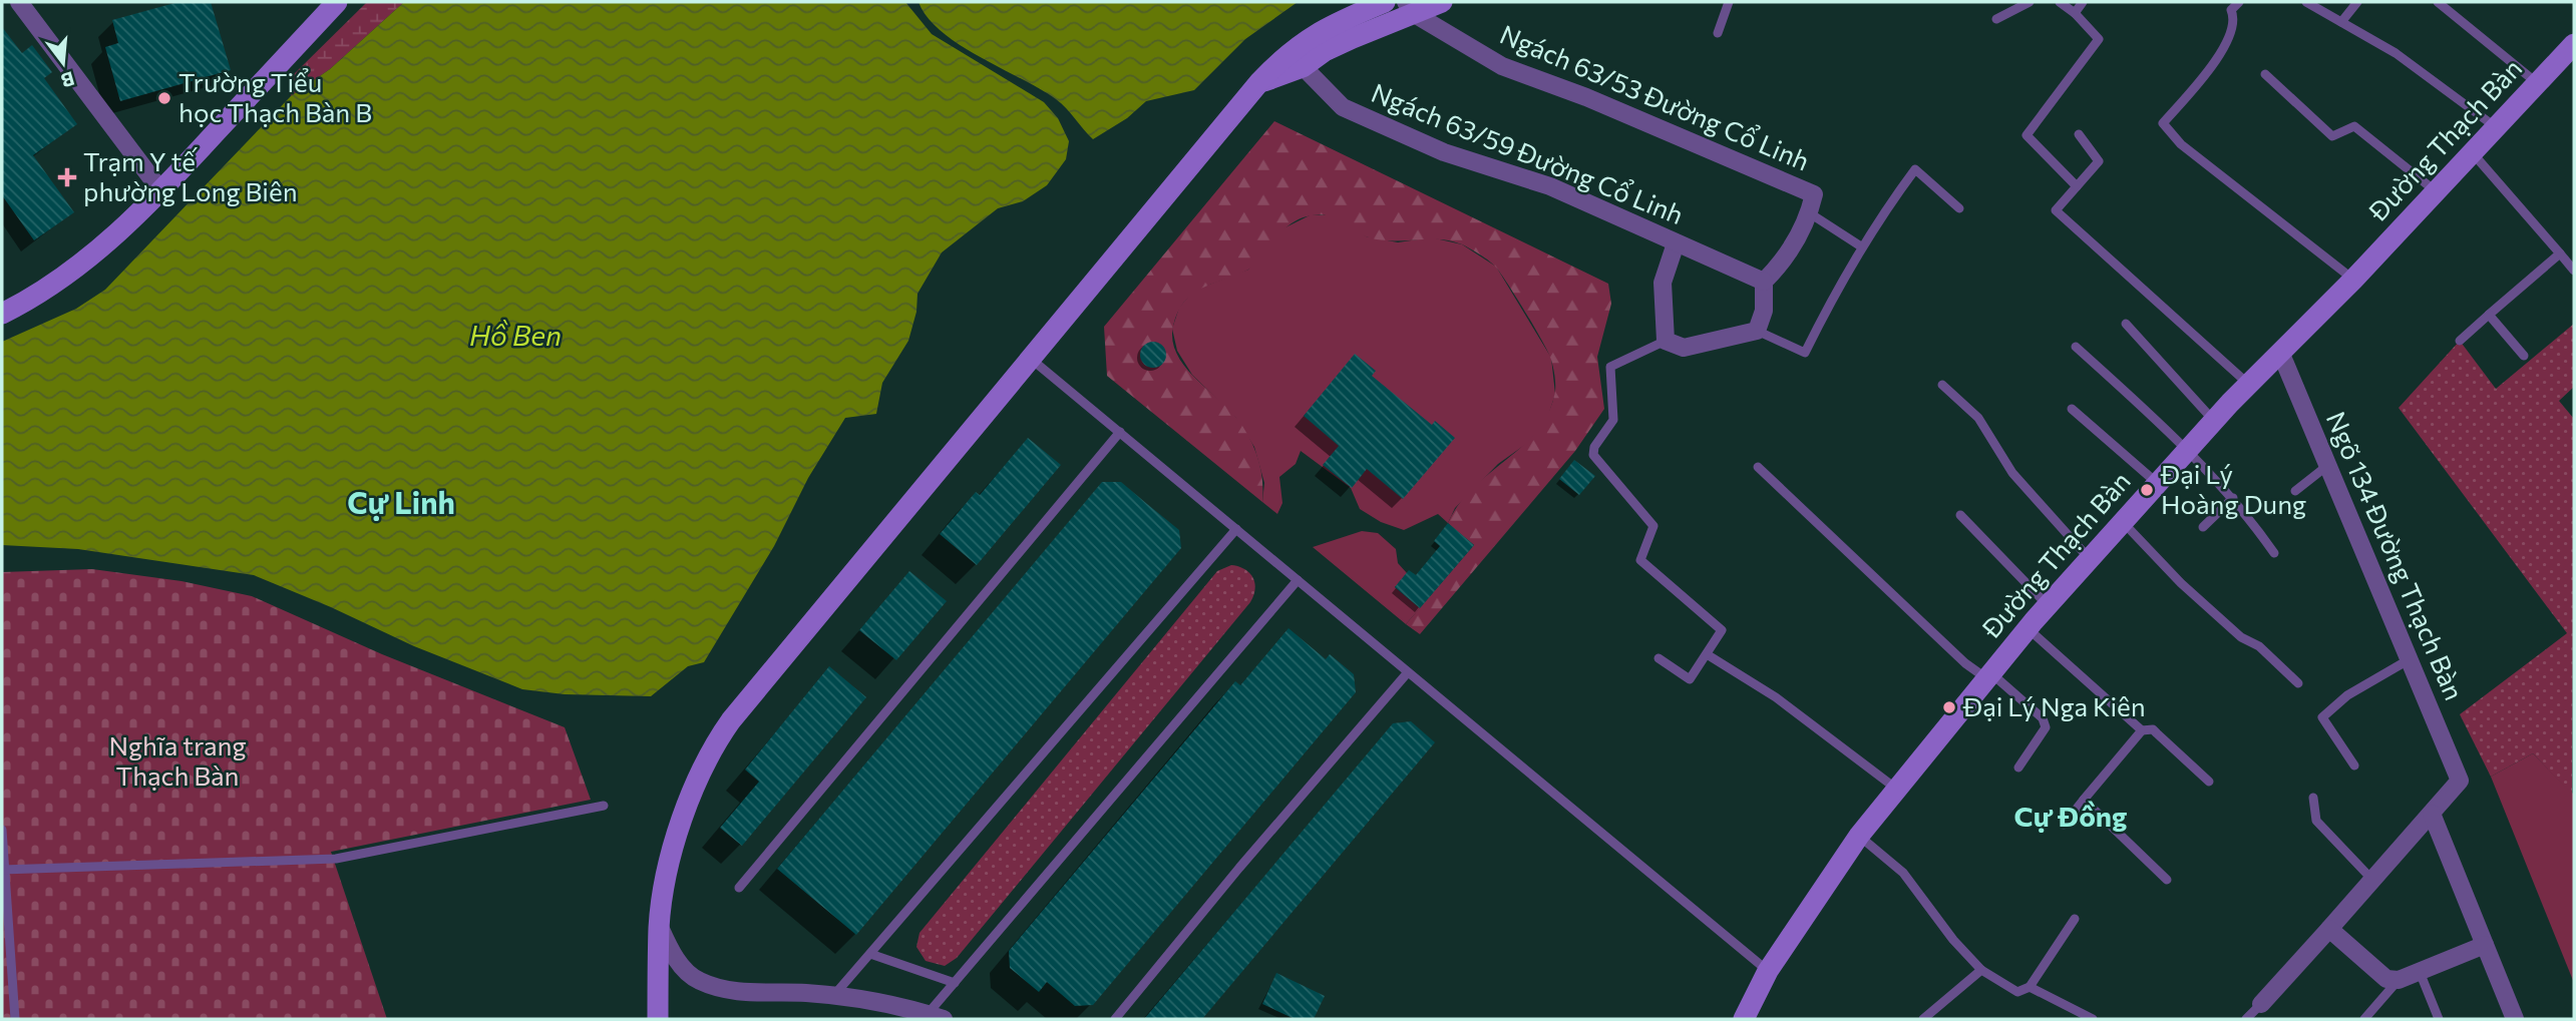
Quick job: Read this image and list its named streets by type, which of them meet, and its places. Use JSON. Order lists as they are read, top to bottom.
{
  "streets": {
    "street": [
      "Ngách 63/53 Đường Cổ Linh",
      "Đường Thạch Bàn",
      "Ngách 63/59 Đường Cổ Linh",
      "Ngõ 134 Đường Thạch Bàn"
    ]
  },
  "crossings": [
    ["Đường Thạch Bàn", "Ngõ 134 Đường Thạch Bàn"]
  ],
  "districts": ["Cự Linh", "Cự Đồng"],
  "water": ["Hồ Ben"],
  "parks": ["Nghĩa trang Thạch Bàn"],
  "places": {
    "other": ["Trường Tiểu học Thạch Bàn B", "Đại Lý Hoàng Dung", "Đại Lý Nga Kiên"],
    "health": ["Trạm Y tế phường Long Biên"]
  },
  "north": "bottom"
}
